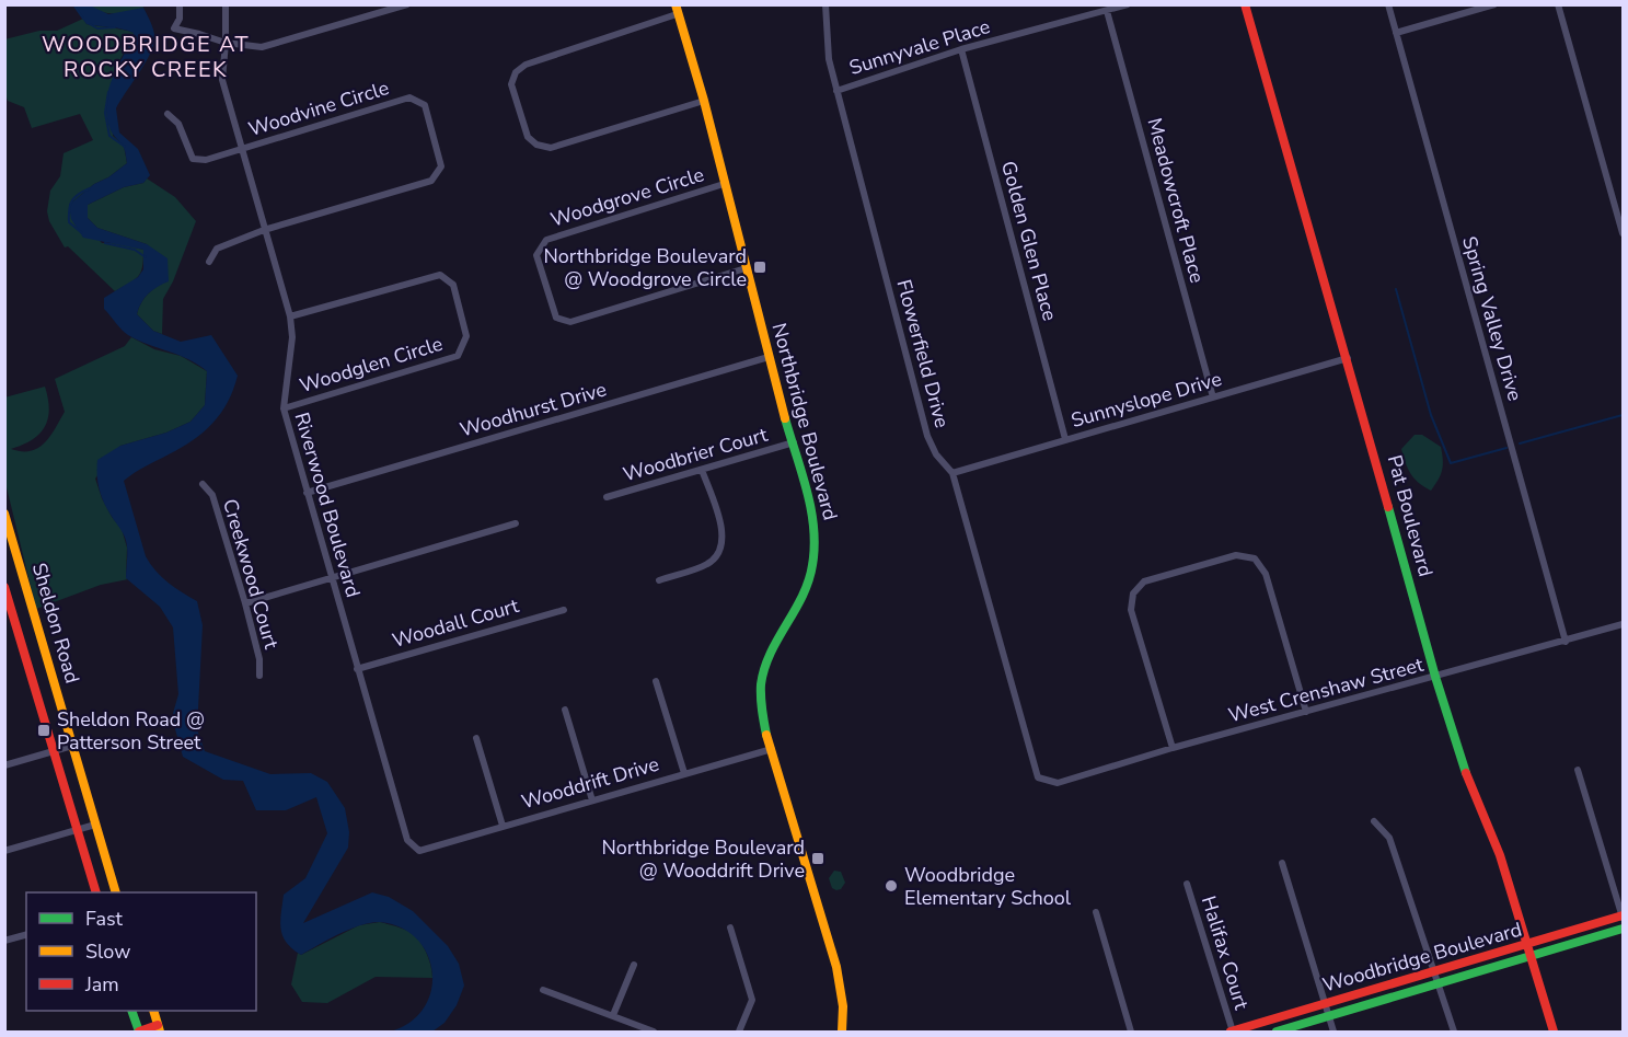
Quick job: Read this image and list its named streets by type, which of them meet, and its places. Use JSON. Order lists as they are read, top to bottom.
{
  "streets": {
    "street": [
      "Sunnyvale Place",
      "Woodvine Circle",
      "Woodgrove Circle",
      "Meadowcroft Place",
      "Golden Glen Place",
      "Spring Valley Drive",
      "Flowerfield Drive",
      "Woodglen Circle",
      "Sunnyslope Drive",
      "Woodhurst Drive",
      "Northbridge Boulevard",
      "Woodbrier Court",
      "Riverwood Boulevard",
      "Pat Boulevard",
      "Creekwood Court",
      "Sheldon Road",
      "Woodall Court",
      "West Crenshaw Street",
      "Wooddrift Drive",
      "Halifax Court",
      "Woodbridge Boulevard"
    ]
  },
  "crossings": [
    ["Sunnyvale Place", "Meadowcroft Place"],
    ["Sunnyvale Place", "Golden Glen Place"],
    ["Sunnyvale Place", "Flowerfield Drive"],
    ["Woodvine Circle", "Riverwood Boulevard"],
    ["Woodgrove Circle", "Northbridge Boulevard"],
    ["Meadowcroft Place", "Sunnyslope Drive"],
    ["Golden Glen Place", "Sunnyslope Drive"],
    ["Spring Valley Drive", "West Crenshaw Street"],
    ["Flowerfield Drive", "Sunnyslope Drive"],
    ["Flowerfield Drive", "West Crenshaw Street"],
    ["Woodglen Circle", "Riverwood Boulevard"],
    ["Sunnyslope Drive", "Pat Boulevard"],
    ["Woodhurst Drive", "Northbridge Boulevard"],
    ["Woodhurst Drive", "Riverwood Boulevard"],
    ["Northbridge Boulevard", "Woodbrier Court"],
    ["Northbridge Boulevard", "Wooddrift Drive"],
    ["Riverwood Boulevard", "Woodall Court"],
    ["Riverwood Boulevard", "Wooddrift Drive"],
    ["Pat Boulevard", "West Crenshaw Street"],
    ["Pat Boulevard", "Woodbridge Boulevard"],
    ["Halifax Court", "Woodbridge Boulevard"]
  ],
  "districts": ["WOODBRIDGE AT ROCKY CREEK"],
  "places": {
    "transit": ["Northbridge Boulevard @ Woodgrove Circle", "Sheldon Road @ Patterson Street", "Northbridge Boulevard @ Wooddrift Drive"],
    "other": ["Woodbridge Elementary School"]
  },
  "legend": ["Fast", "Slow", "Jam"]
}
